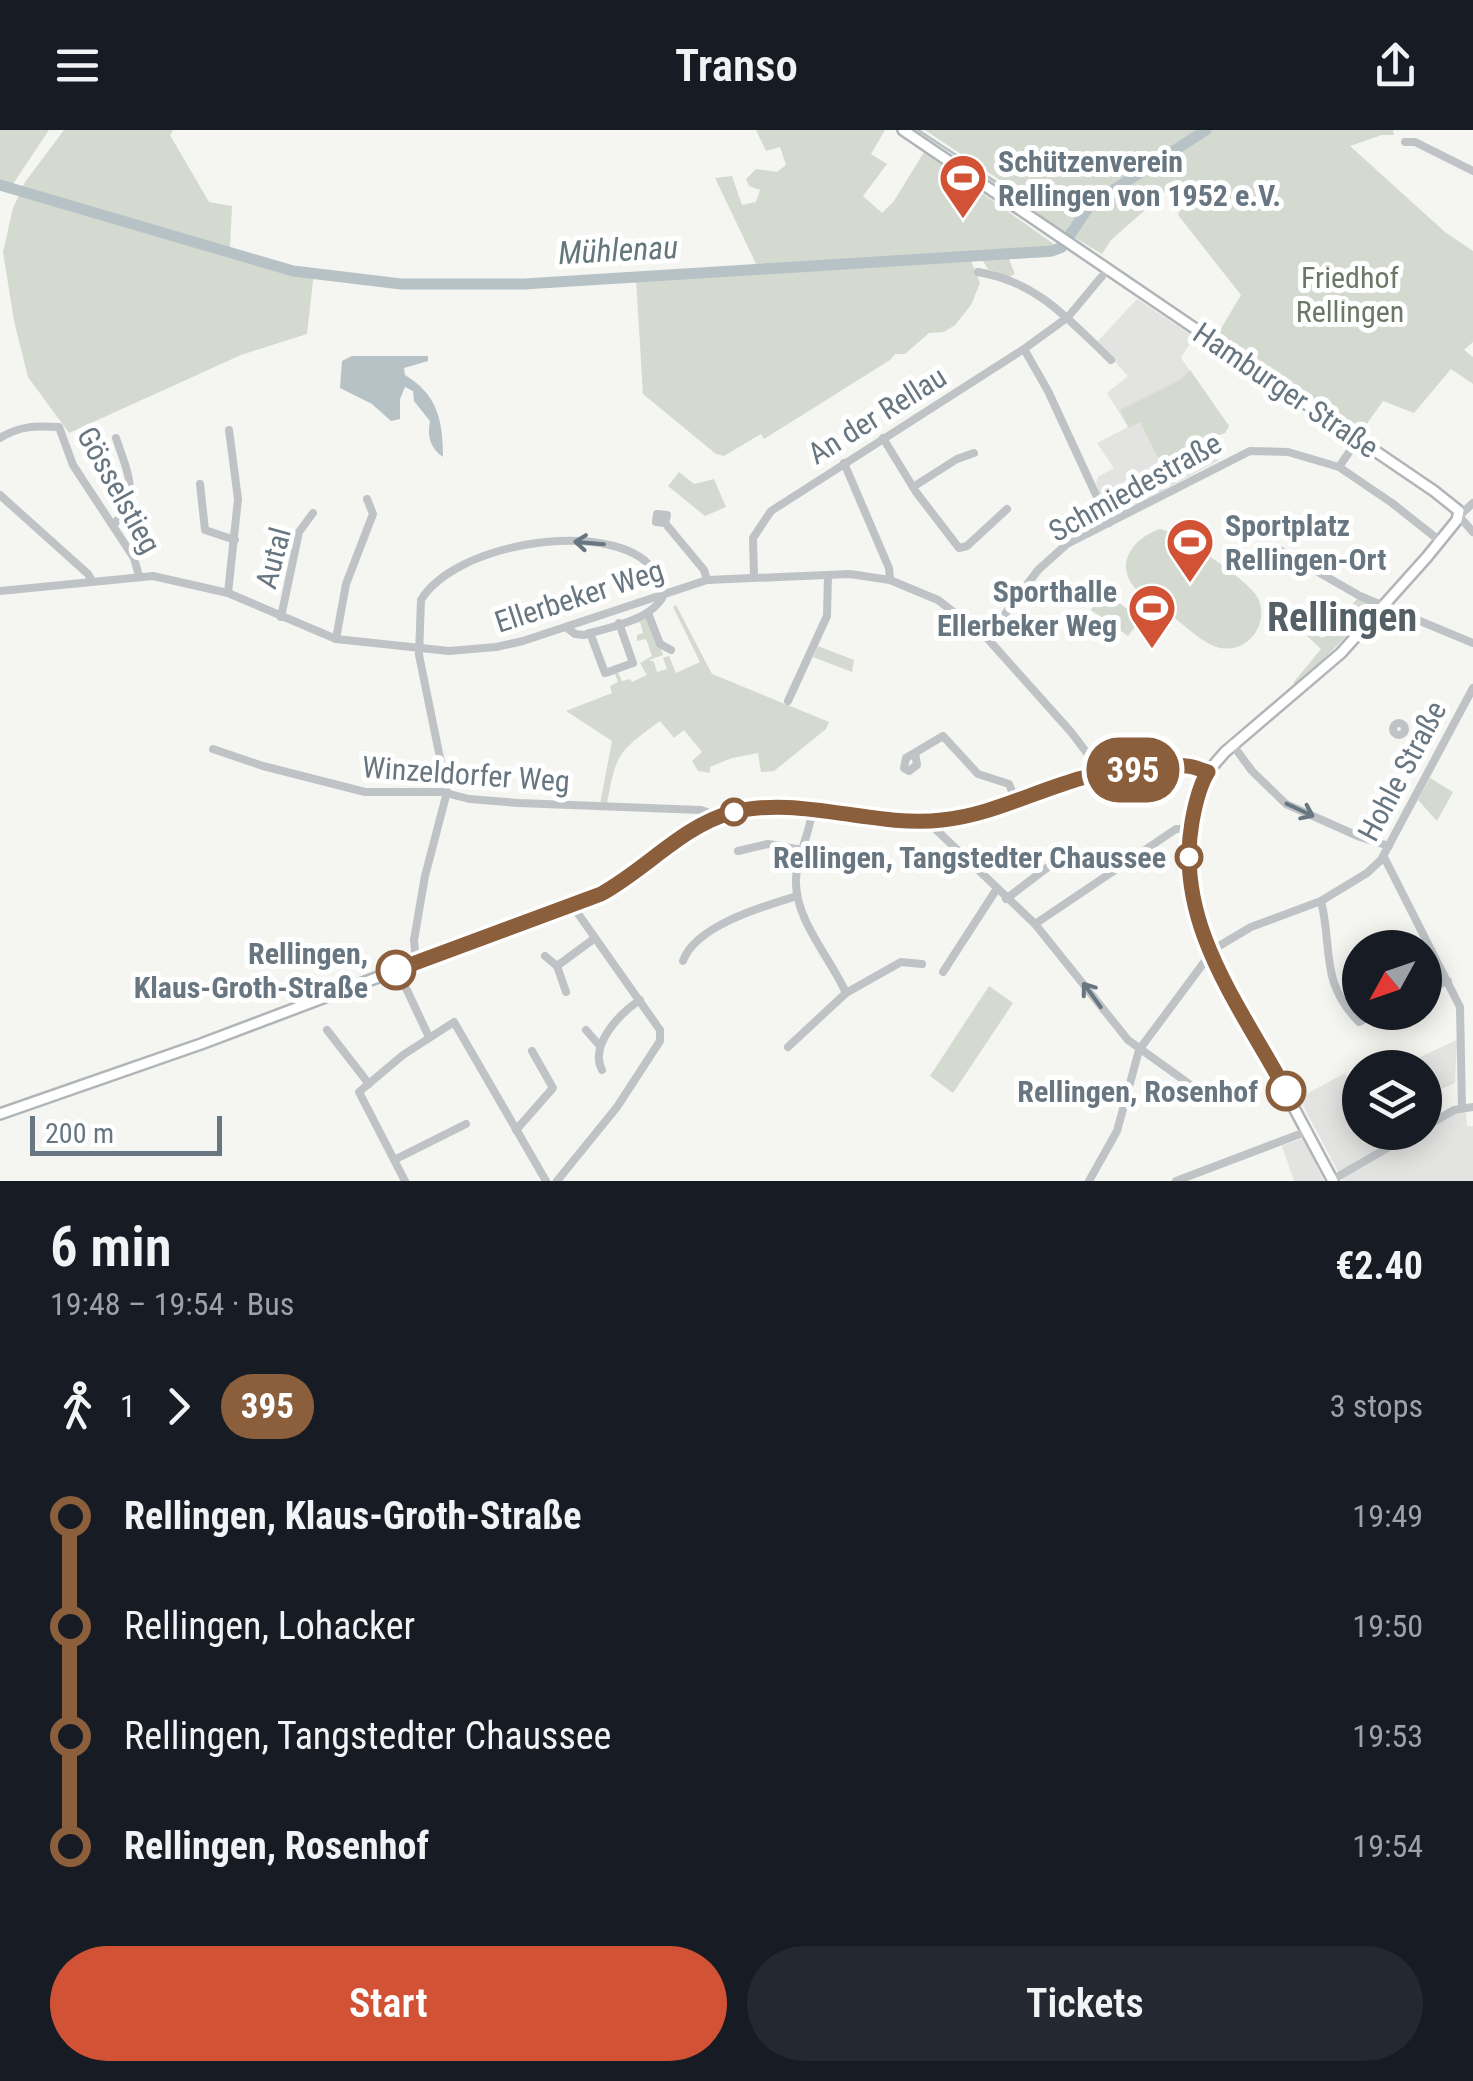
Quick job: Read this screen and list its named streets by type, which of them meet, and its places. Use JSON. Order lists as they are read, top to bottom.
{
  "streets": {
    "main road": ["Hamburger Straße"],
    "street": [
      "An der Rellau",
      "Schmiedestraße",
      "Gösselstieg",
      "Autal",
      "Ellerbeker Weg",
      "Hohle Straße",
      "Winzeldorfer Weg"
    ]
  },
  "crossings": [
    ["Hamburger Straße", "An der Rellau"],
    ["An der Rellau", "Ellerbeker Weg"],
    ["Schmiedestraße", "Ellerbeker Weg"],
    ["Gösselstieg", "Ellerbeker Weg"],
    ["Autal", "Ellerbeker Weg"]
  ],
  "districts": ["Rellingen"],
  "water": ["Mühlenau"],
  "parks": ["Friedhof Rellingen"],
  "places": {
    "sports": ["Schützenverein Rellingen von 1952 e.V.", "Sportplatz Rellingen-Ort", "Sporthalle Ellerbeker Weg"],
    "other": ["Rellingen, Tangstedter Chaussee", "Rellingen, Klaus-Groth-Straße", "Rellingen, Rosenhof"]
  },
  "lines": ["bus line 395"],
  "scale_bar": "200 m",
  "north": "bottom left",
  "page": {
    "header": "Transo",
    "on_map": "395",
    "scale": "200 m",
    "heading": ["6 min", "19:48 – 19:54 · Bus", "€2.40"],
    "legs": ["1", "395", "3 stops"],
    "list": [
      {
        "name": "Rellingen, Klaus-Groth-Straße",
        "value": "19:49"
      },
      {
        "name": "Rellingen, Lohacker",
        "value": "19:50"
      },
      {
        "name": "Rellingen, Tangstedter Chaussee",
        "value": "19:53"
      },
      {
        "name": "Rellingen, Rosenhof",
        "value": "19:54"
      }
    ],
    "buttons": ["Start", "Tickets"]
  }
}
